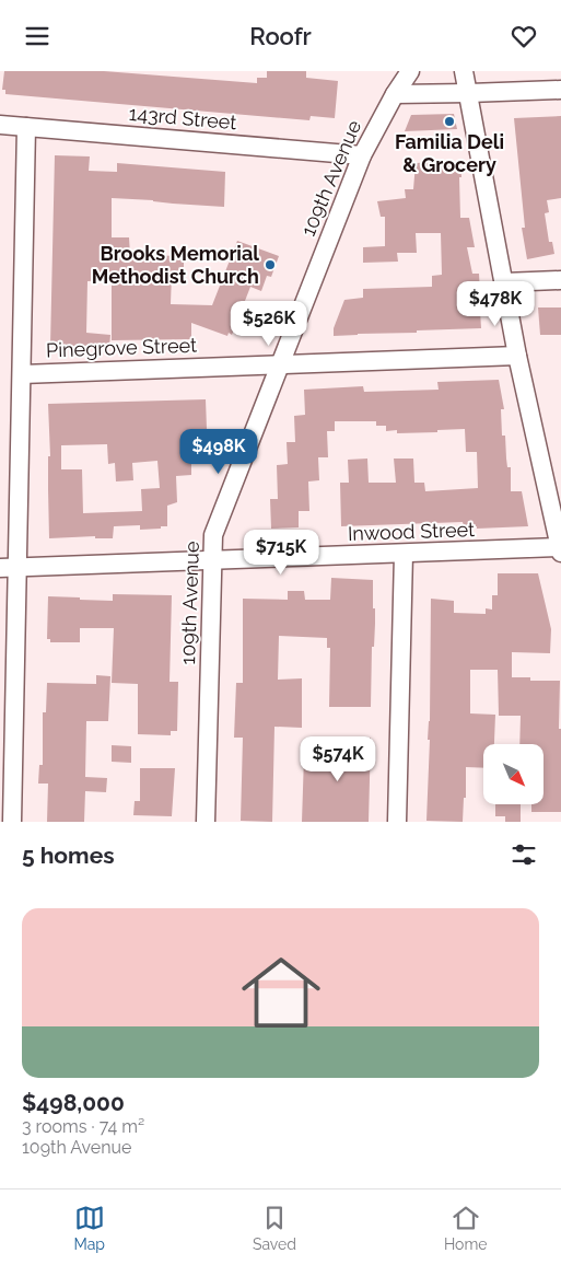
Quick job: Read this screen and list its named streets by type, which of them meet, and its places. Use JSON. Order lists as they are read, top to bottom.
{
  "streets": {
    "street": [
      "143rd Street",
      "109th Avenue",
      "Pinegrove Street",
      "Inwood Street"
    ]
  },
  "crossings": [
    ["143rd Street", "109th Avenue"],
    ["109th Avenue", "Pinegrove Street"],
    ["109th Avenue", "Inwood Street"]
  ],
  "places": ["Familia Deli & Grocery", "Brooks Memorial Methodist Church"],
  "north": "bottom right",
  "page": {
    "header": "Roofr",
    "price": [
      "$478K",
      "$526K",
      "$498K",
      "$715K",
      "$574K"
    ],
    "heading": "5 homes",
    "list": [
      {
        "name": "$498,000",
        "note": "3 rooms · 74 m² · 109th Avenue"
      }
    ],
    "tabs": ["Map", "Saved", "Home"]
  }
}
